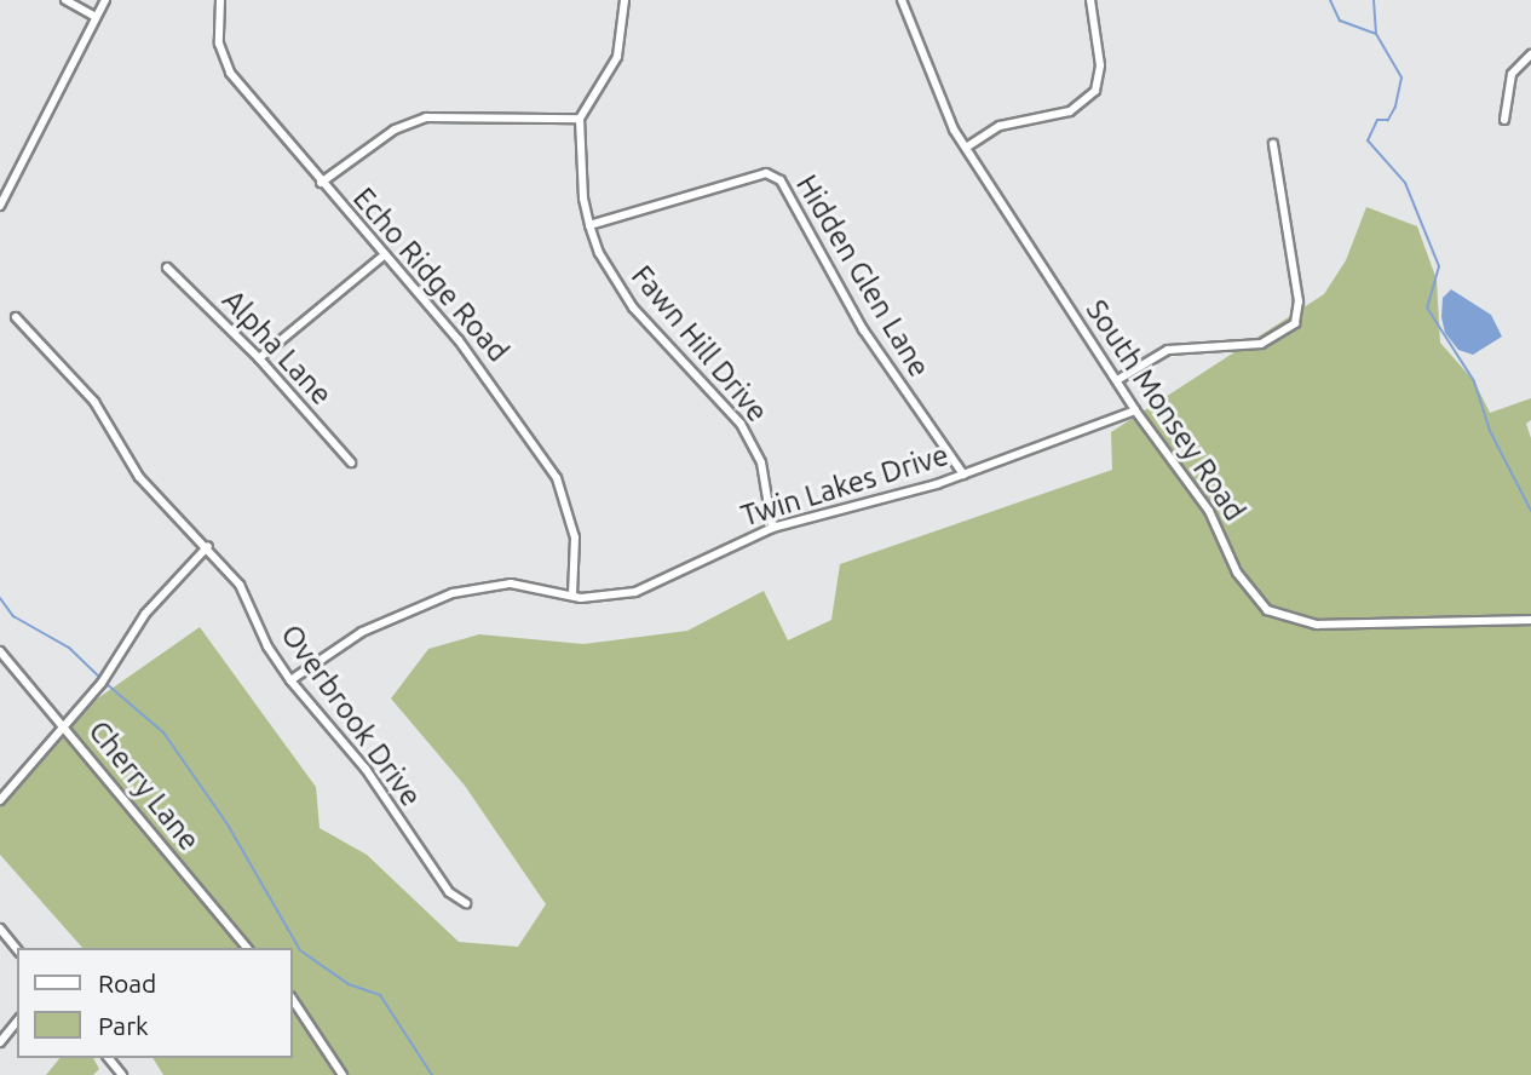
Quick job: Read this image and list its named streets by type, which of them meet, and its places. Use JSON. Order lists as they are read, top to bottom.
{
  "streets": {
    "street": [
      "Echo Ridge Road",
      "Hidden Glen Lane",
      "Fawn Hill Drive",
      "Alpha Lane",
      "South Monsey Road",
      "Twin Lakes Drive",
      "Overbrook Drive",
      "Cherry Lane"
    ]
  },
  "crossings": [
    ["Echo Ridge Road", "Twin Lakes Drive"],
    ["Hidden Glen Lane", "Fawn Hill Drive"],
    ["Hidden Glen Lane", "Twin Lakes Drive"],
    ["Fawn Hill Drive", "Twin Lakes Drive"],
    ["South Monsey Road", "Twin Lakes Drive"],
    ["Twin Lakes Drive", "Overbrook Drive"]
  ],
  "legend": ["Road", "Park"]
}
